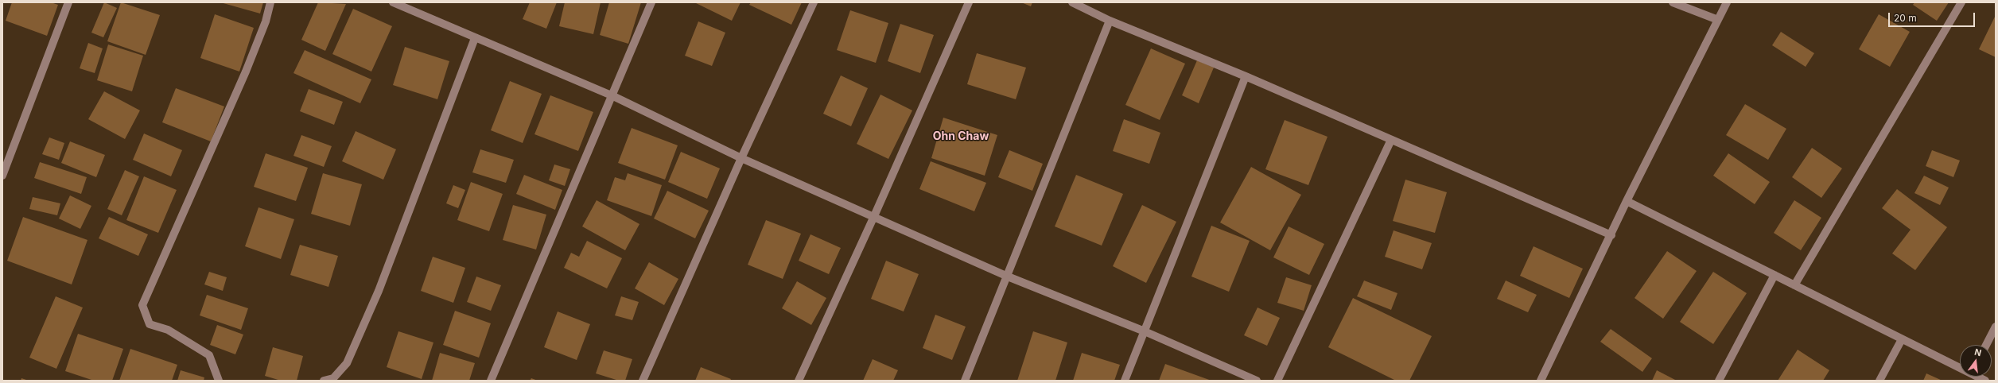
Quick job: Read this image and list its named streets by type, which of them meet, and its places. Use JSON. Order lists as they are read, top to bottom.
{
  "districts": ["Ohn Chaw"],
  "scale_bar": "20 m",
  "north": "top"
}
